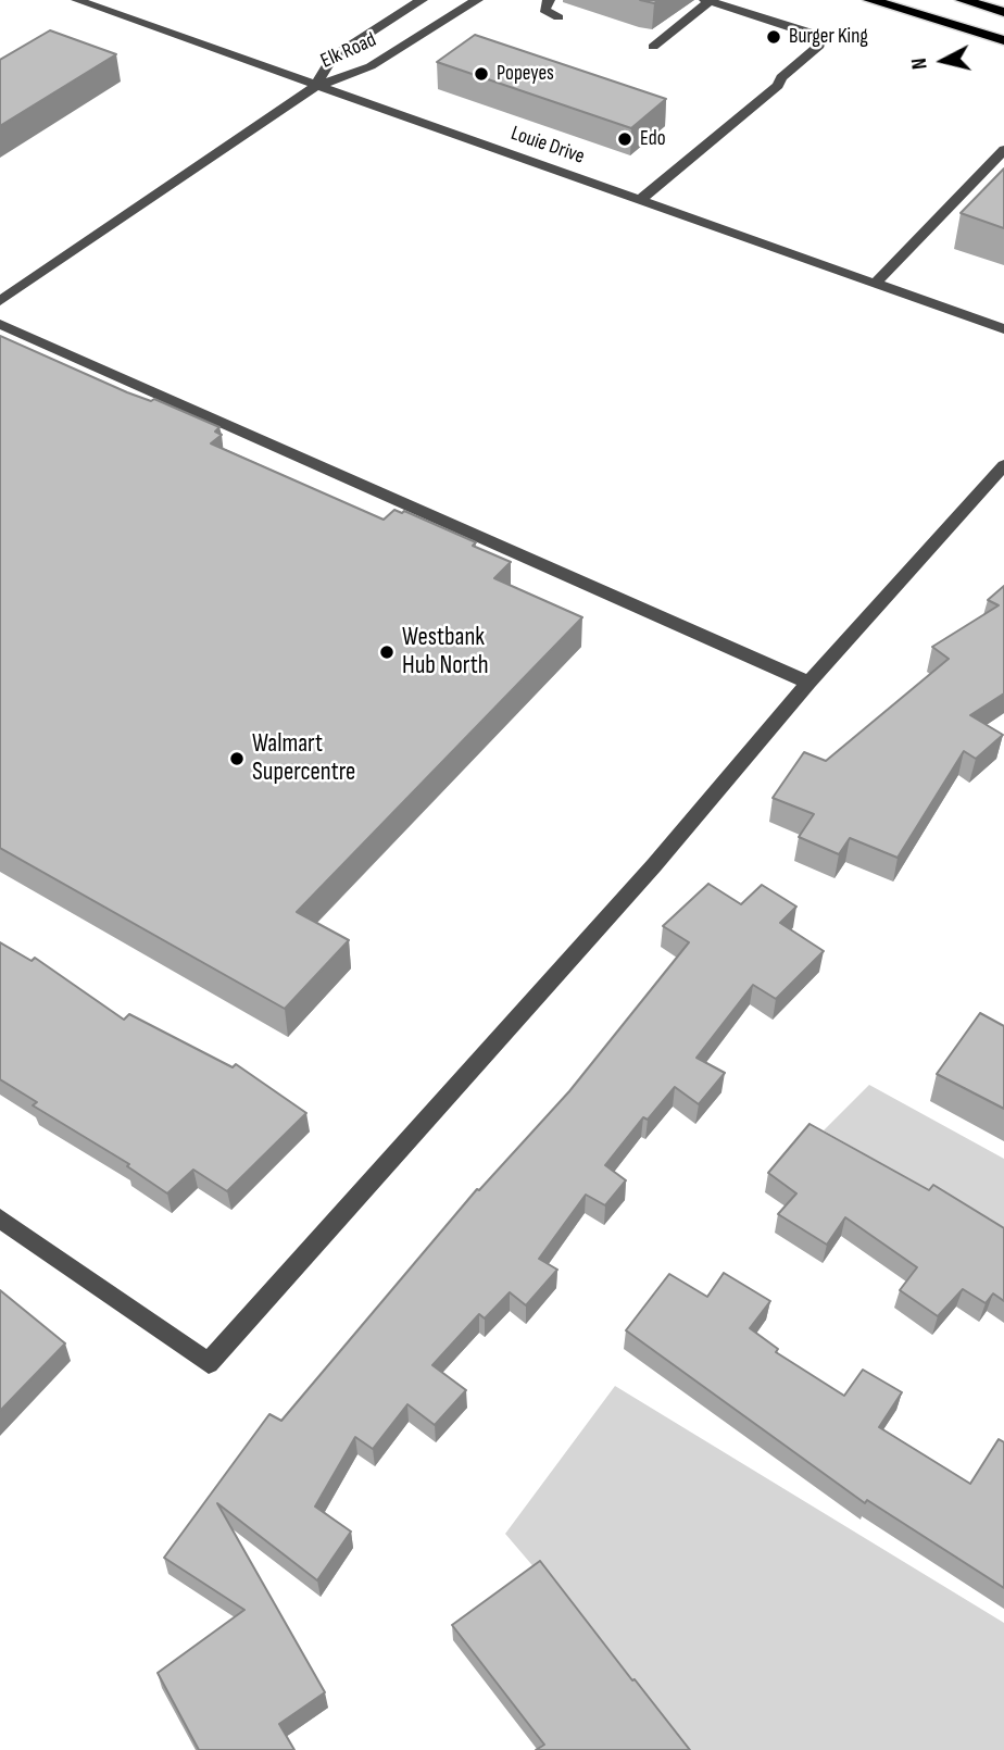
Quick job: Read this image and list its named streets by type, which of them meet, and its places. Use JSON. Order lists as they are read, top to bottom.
{
  "streets": {
    "street": ["Elk Road", "Louie Drive"]
  },
  "crossings": [
    ["Elk Road", "Louie Drive"]
  ],
  "places": [
    "Burger King",
    "Popeyes",
    "Edo",
    "Westbank Hub North",
    "Walmart Supercentre"
  ],
  "north": "left"
}
